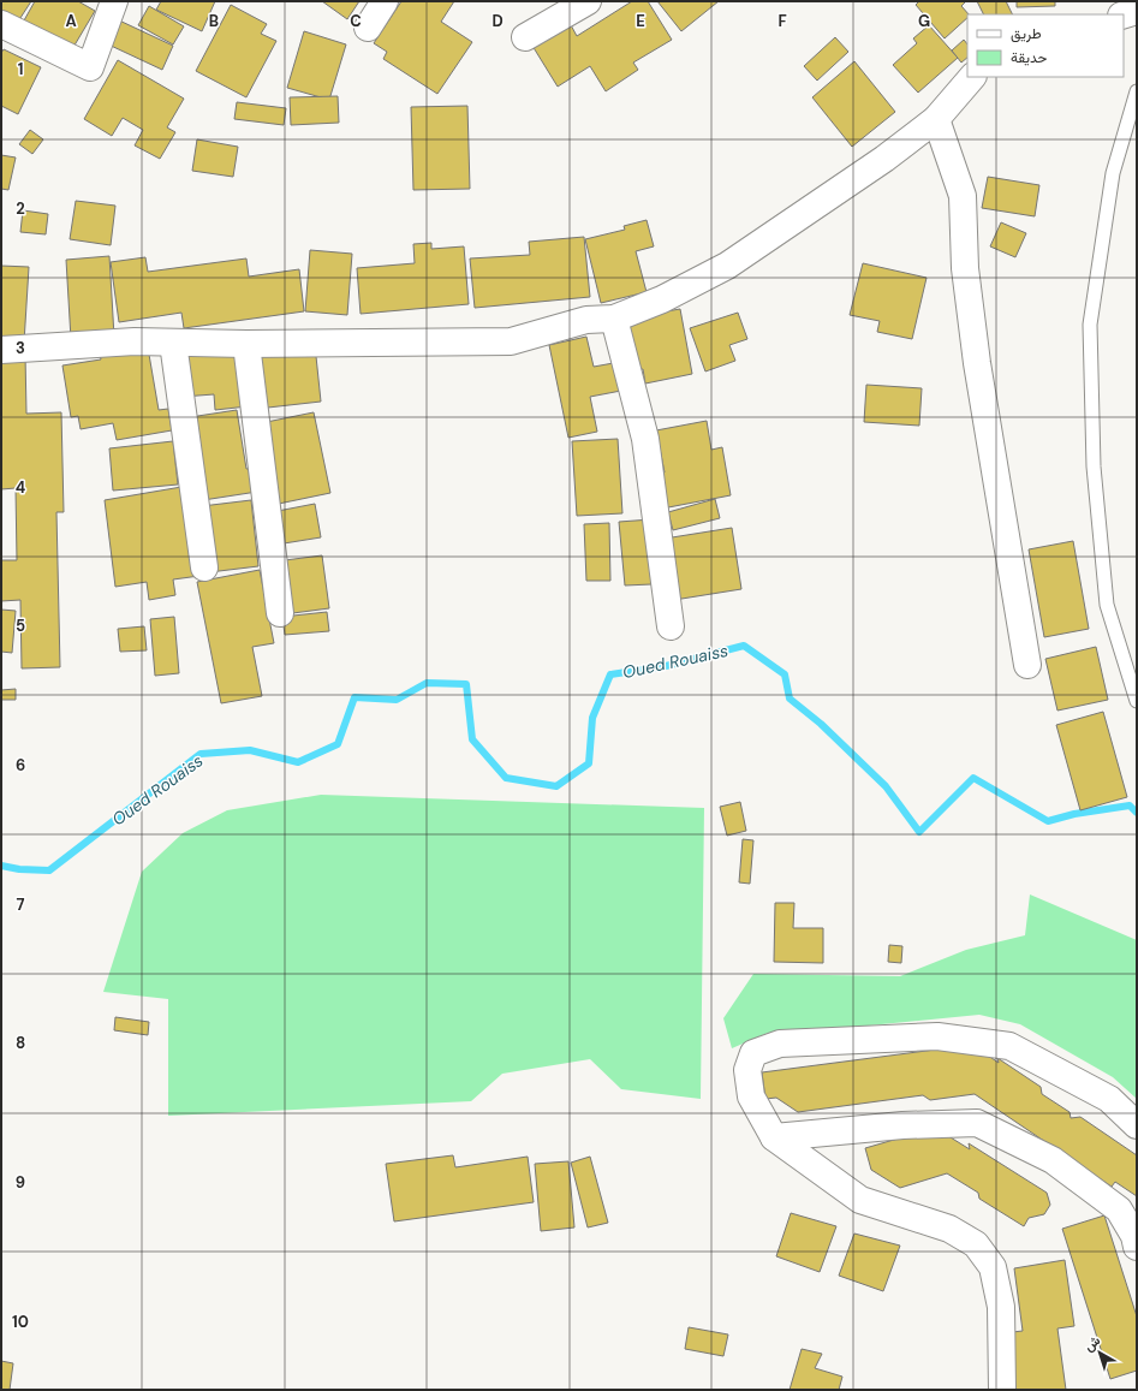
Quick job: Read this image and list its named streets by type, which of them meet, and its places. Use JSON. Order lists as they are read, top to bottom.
{
  "water": ["Oued Rouaiss"],
  "legend": ["طريق", "حديقة"],
  "north": "top left",
  "grid": {
    "columns": [
      "A",
      "B",
      "C",
      "D",
      "E",
      "F",
      "G"
    ],
    "rows": [
      "1",
      "2",
      "3",
      "4",
      "5",
      "6",
      "7",
      "8",
      "9",
      "10"
    ]
  }
}
